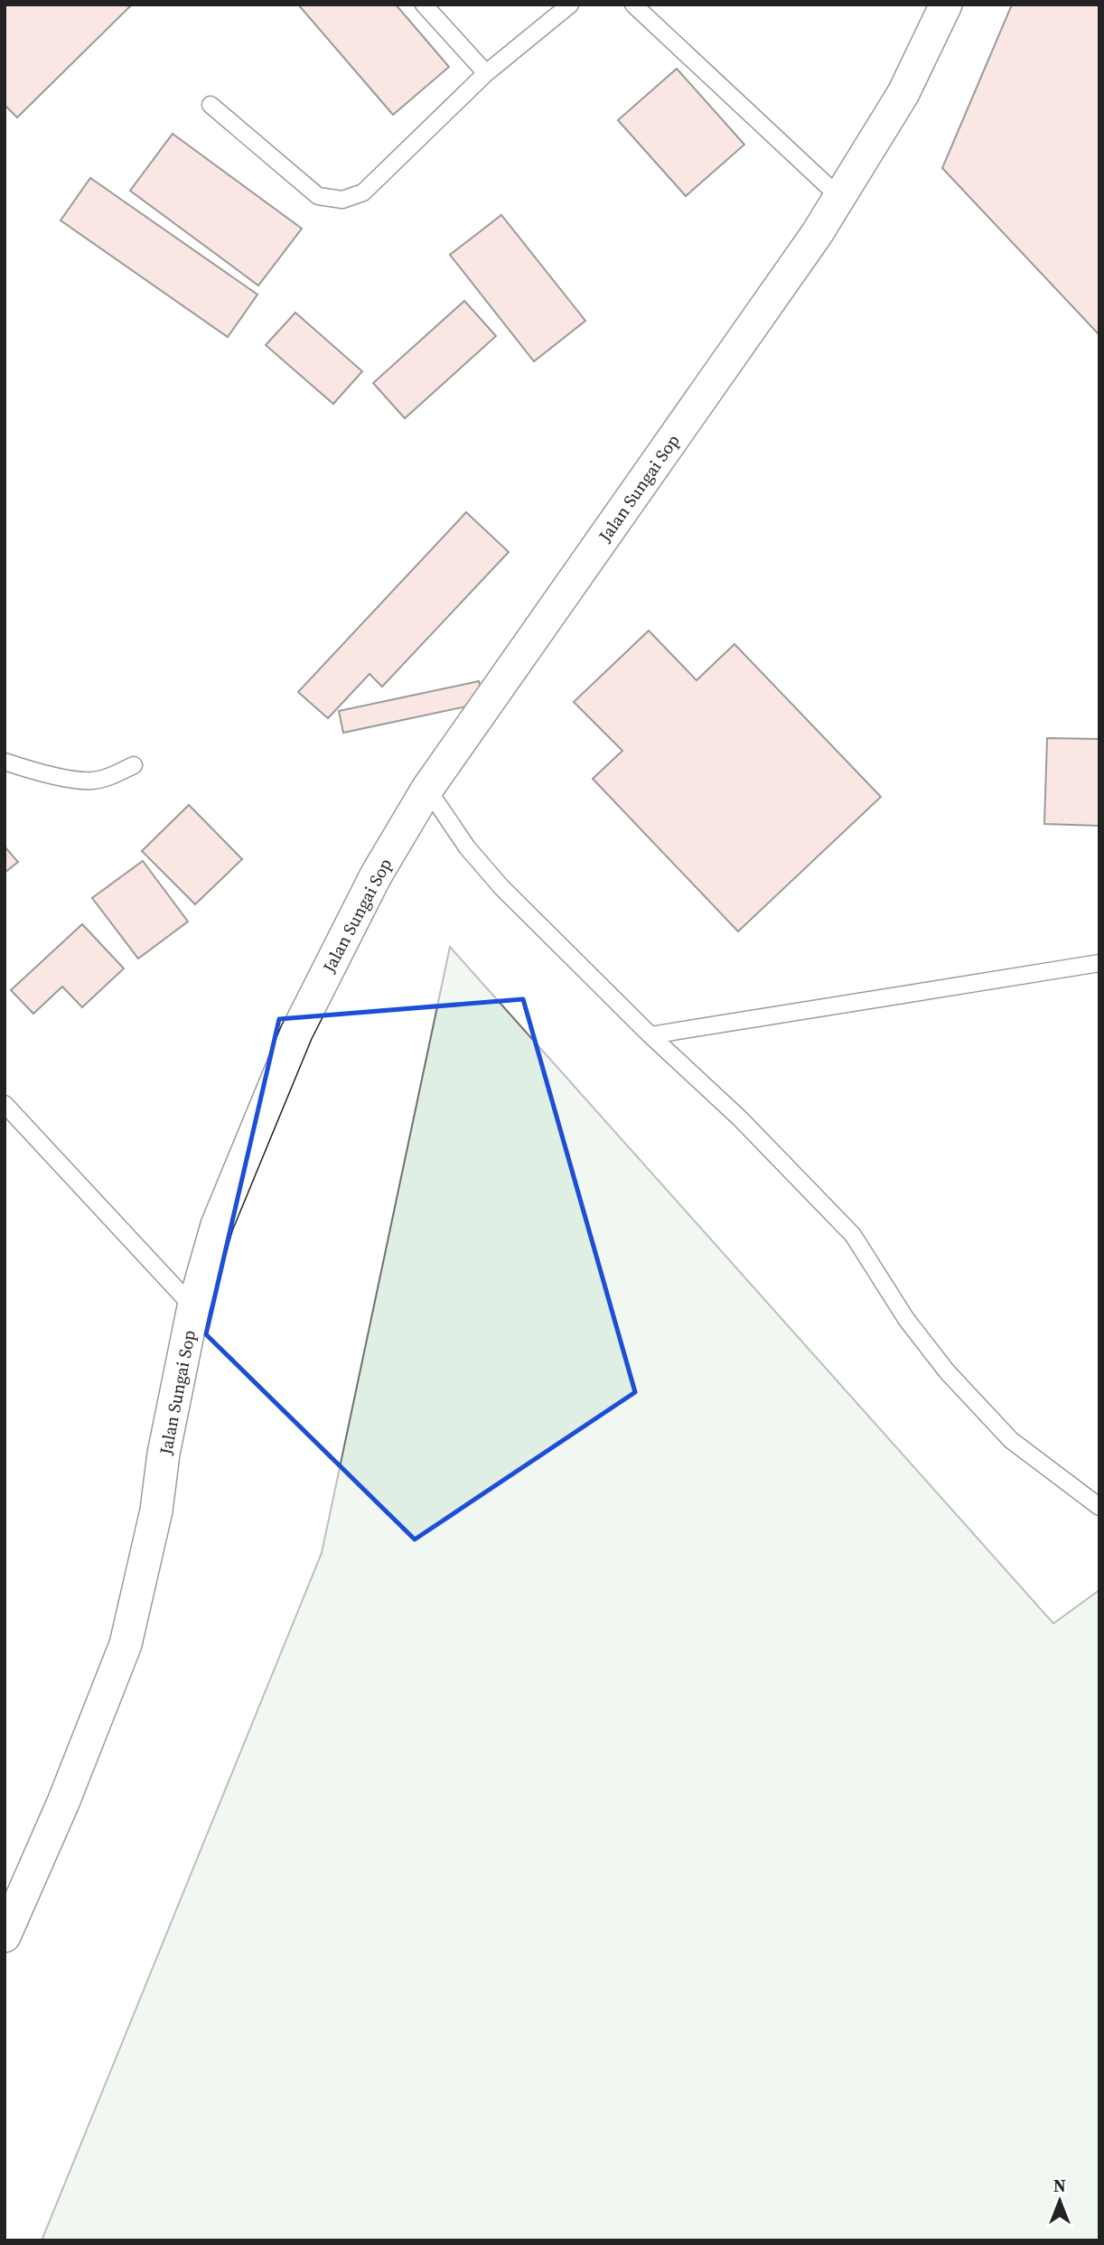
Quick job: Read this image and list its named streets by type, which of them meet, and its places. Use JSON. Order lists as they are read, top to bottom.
{
  "streets": {
    "street": ["Jalan Sungai Sop"]
  },
  "north": "top"
}
